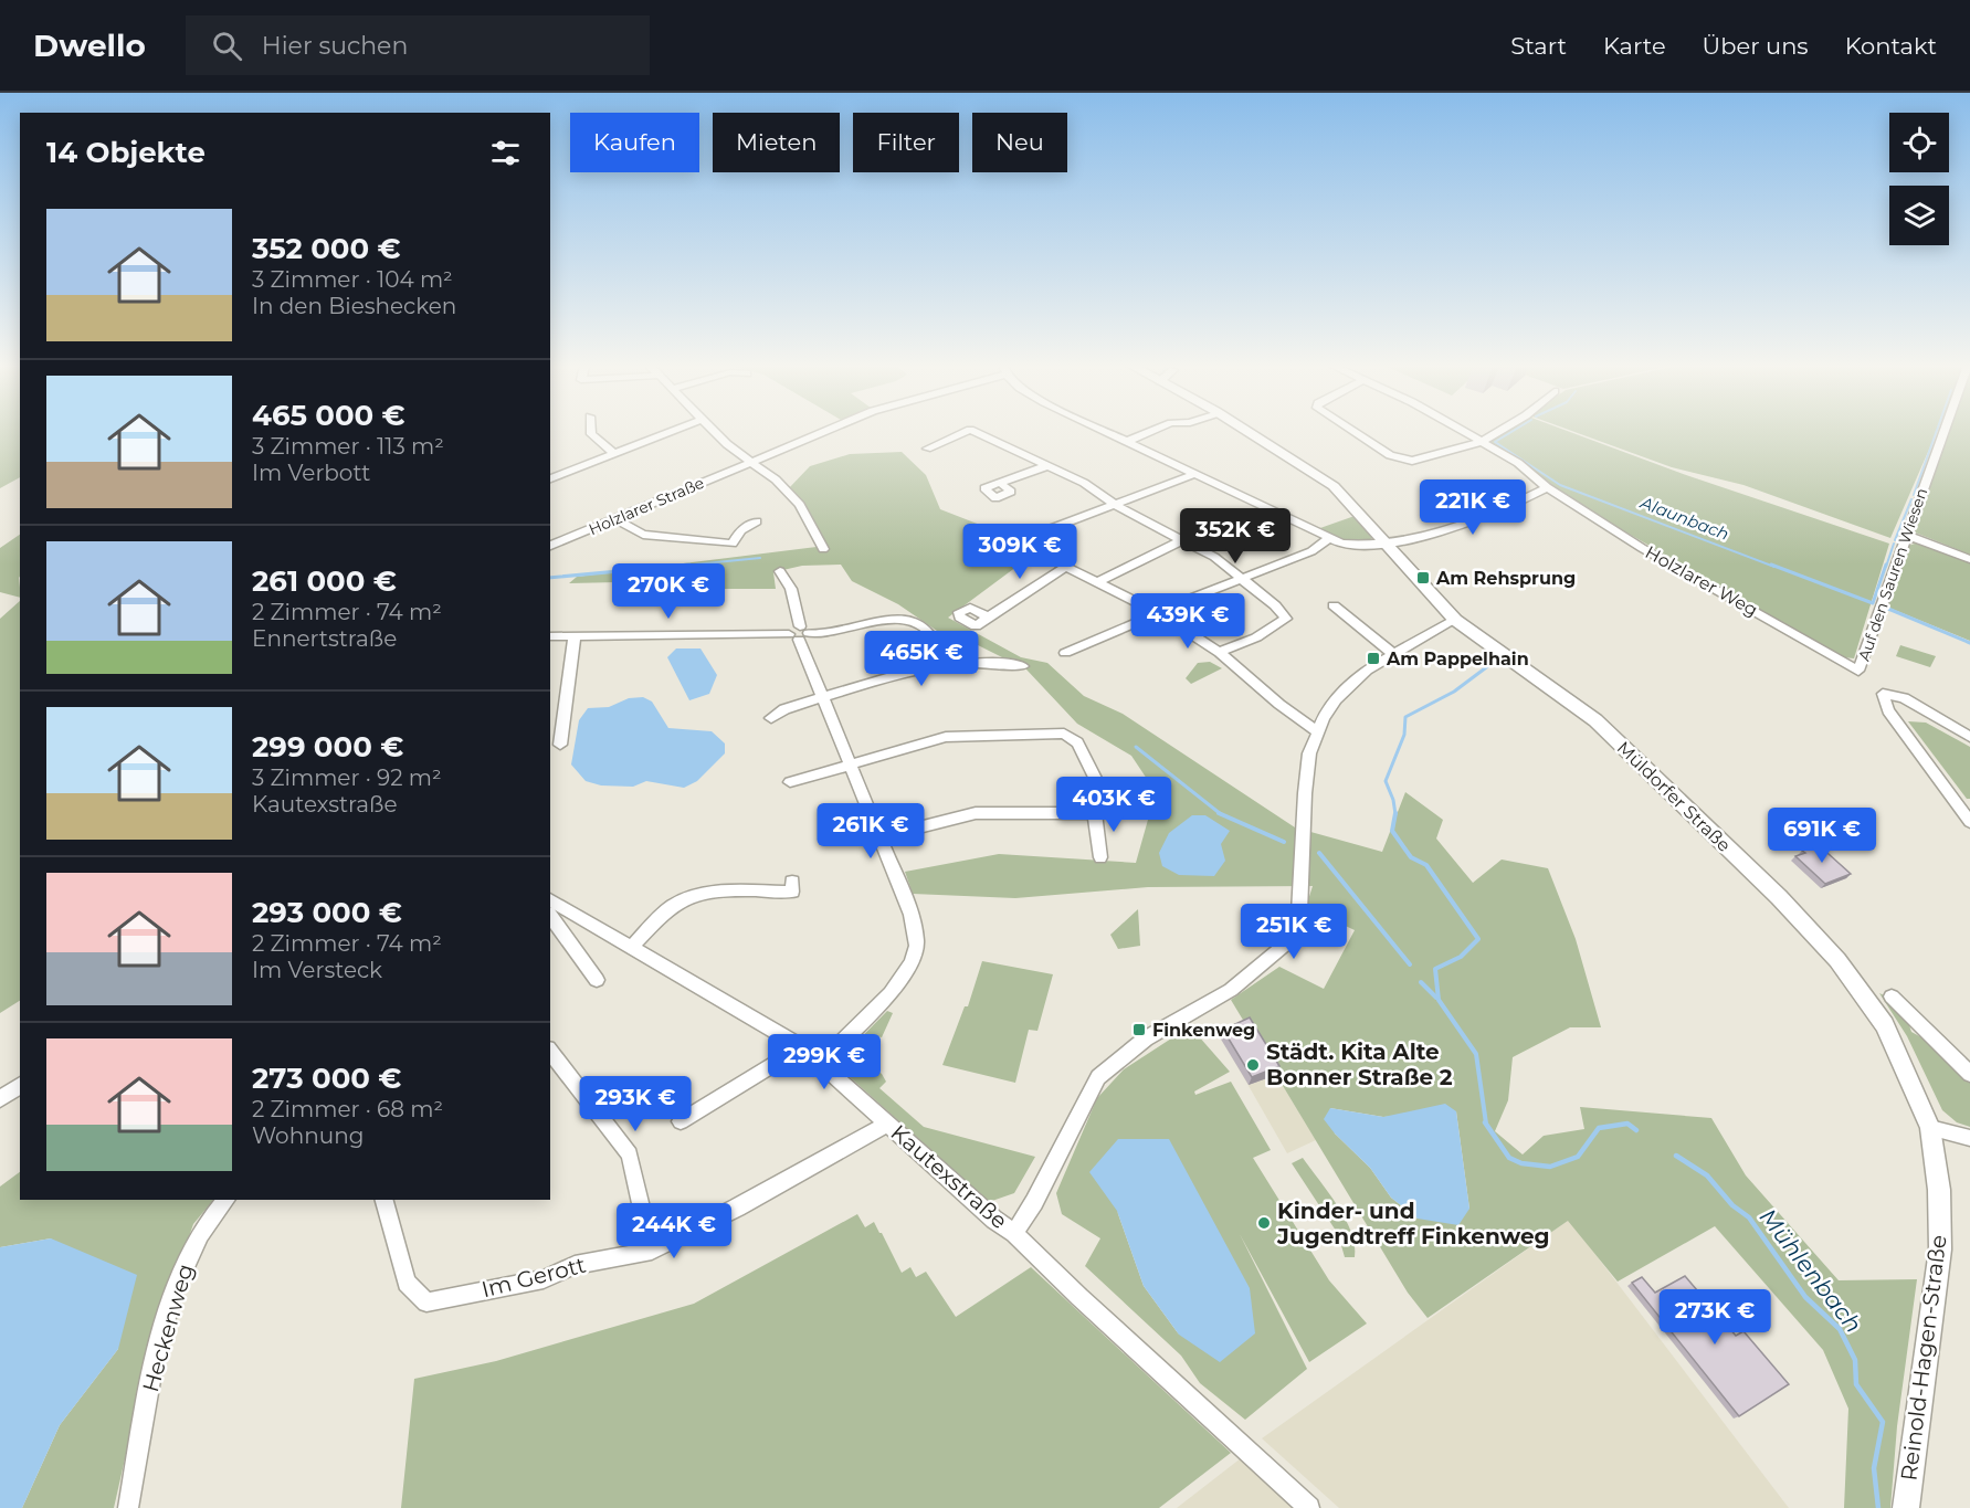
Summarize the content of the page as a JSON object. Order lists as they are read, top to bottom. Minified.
{"streets":{"main road":["Müldorfer Straße","Reinold-Hagen-Straße"],"street":["Holzlarer Straße","Auf den Sauren Wiesen","Holzlarer Weg","Kautexstraße","Im Gerott","Heckenweg"]},"crossings":[["Auf den Sauren Wiesen","Holzlarer Weg"],["Müldorfer Straße","Reinold-Hagen-Straße"],["Kautexstraße","Im Gerott"]],"water":["Alaunbach","Mühlenbach"],"places":{"transit":["Am Rehsprung","Am Pappelhain","Finkenweg"],"other":["Städt. Kita Alte Bonner Straße 2","Kinder- und Jugendtreff Finkenweg"]},"page":{"header":"Dwello","search":"Hier suchen","nav":["Start","Karte","Über uns","Kontakt"],"chip":["Kaufen","Mieten","Filter","Neu"],"heading":"14 Objekte","list":[{"name":"352 000 €","note":"3 Zimmer · 104 m² · In den Bieshecken"},{"name":"465 000 €","note":"3 Zimmer · 113 m² · Im Verbott"},{"name":"261 000 €","note":"2 Zimmer · 74 m² · Ennertstraße"},{"name":"299 000 €","note":"3 Zimmer · 92 m² · Kautexstraße"},{"name":"293 000 €","note":"2 Zimmer · 74 m² · Im Versteck"},{"name":"273 000 €","note":"2 Zimmer · 68 m² · Wohnung"}],"price":["221K €","352K €","309K €","270K €","439K €","465K €","403K €","261K €","691K €","251K €","299K €","293K €","244K €","273K €"]}}
